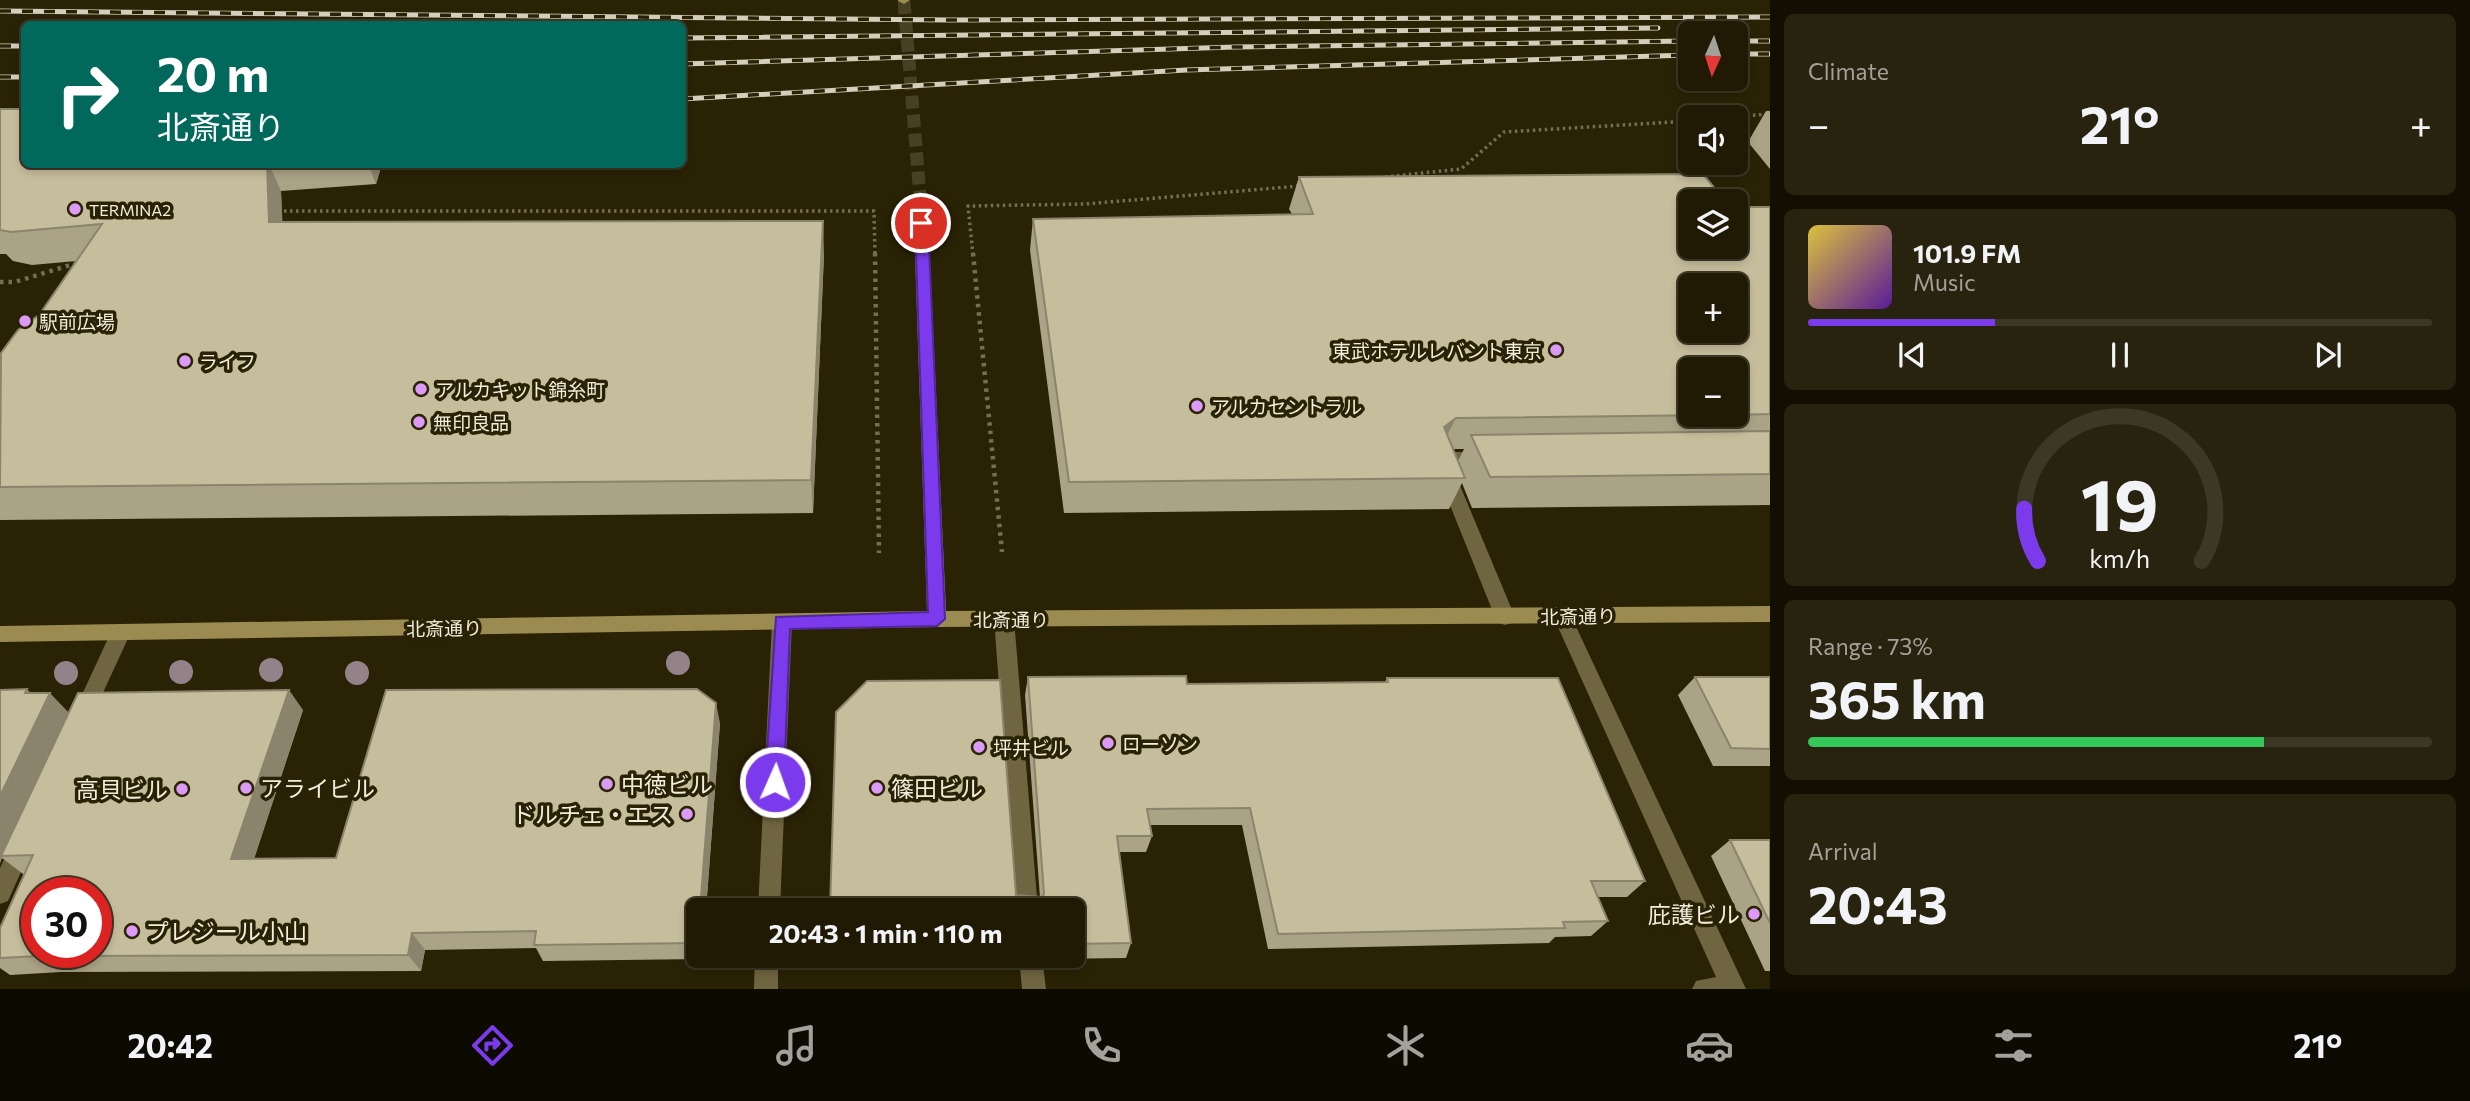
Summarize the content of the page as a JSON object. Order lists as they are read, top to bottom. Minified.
{"streets":{"street":["北斎通り"]},"places":["TERMINA2","駅前広場","東武ホテルレバント東京","ライフ","アルカキット錦糸町","アルカセントラル","無印良品","ローソン","坪井ビル","中徳ビル","アライビル","篠田ビル","高貝ビル","ドルチェ・エス","庇護ビル","プレジール小山"],"north":"bottom","page":{"tile":["Climate",["Range · 73%","365 km"],["Arrival","20:43"]],"map_buttons":["+","−"],"turn":["20 m","北斎通り"],"heat":["−","21°","+"],"song":["101.9 FM","Music"],"limit":"30","trip":"20:43 · 1 min · 110 m","tabs":["20:42","21°"],"gauge":["19","km/h"]}}
